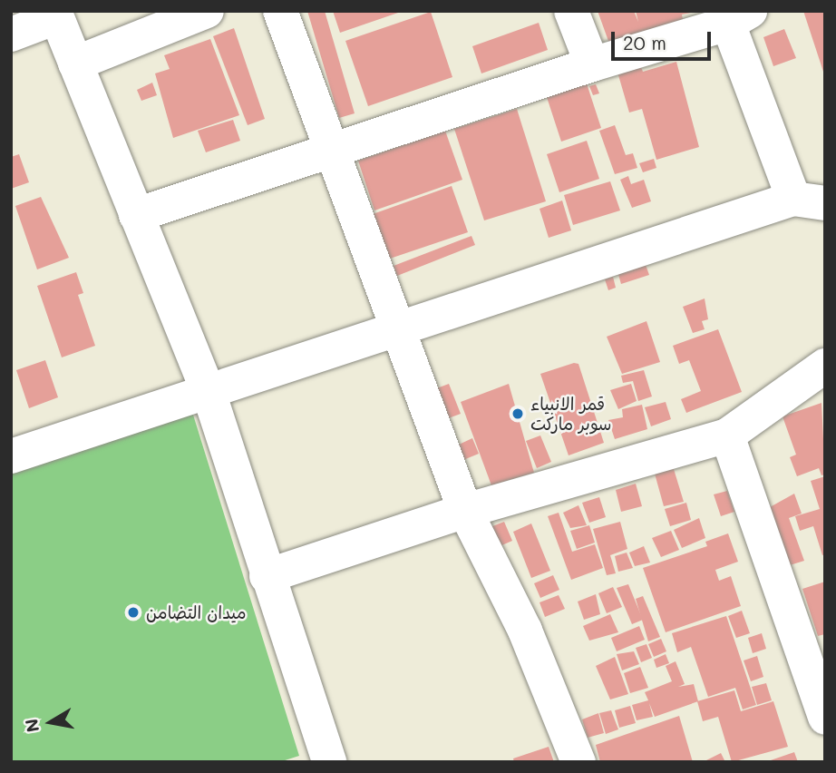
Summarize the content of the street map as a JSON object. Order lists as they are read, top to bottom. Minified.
{"places":["قمر الانبياء سوبر ماركت","ميدان التضامن"],"scale_bar":"20 m","north":"left"}
